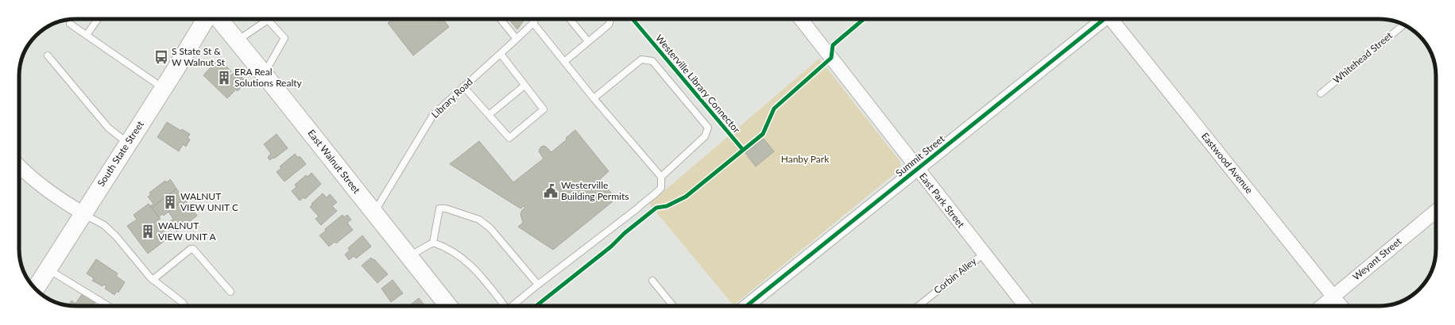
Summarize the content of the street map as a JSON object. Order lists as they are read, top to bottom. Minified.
{"streets":{"main road":["South State Street","East Walnut Street"],"street":["Summit Street","Eastwood Avenue","East Park Street","Weyant Street"],"lane":["Whitehead Street","Library Road","Corbin Alley"],"cycle path":["Westerville Library Connector"]},"crossings":[["Library Road","East Walnut Street"],["Summit Street","East Park Street"],["Eastwood Avenue","Weyant Street"],["East Park Street","Corbin Alley"]],"parks":["Hanby Park"],"places":{"bus stop":["S State St & W Walnut St"],"building":["ERA Real Solutions Realty","WALNUT VIEW UNIT C","WALNUT VIEW UNIT A"],"public building":["Westerville Building Permits"]}}
